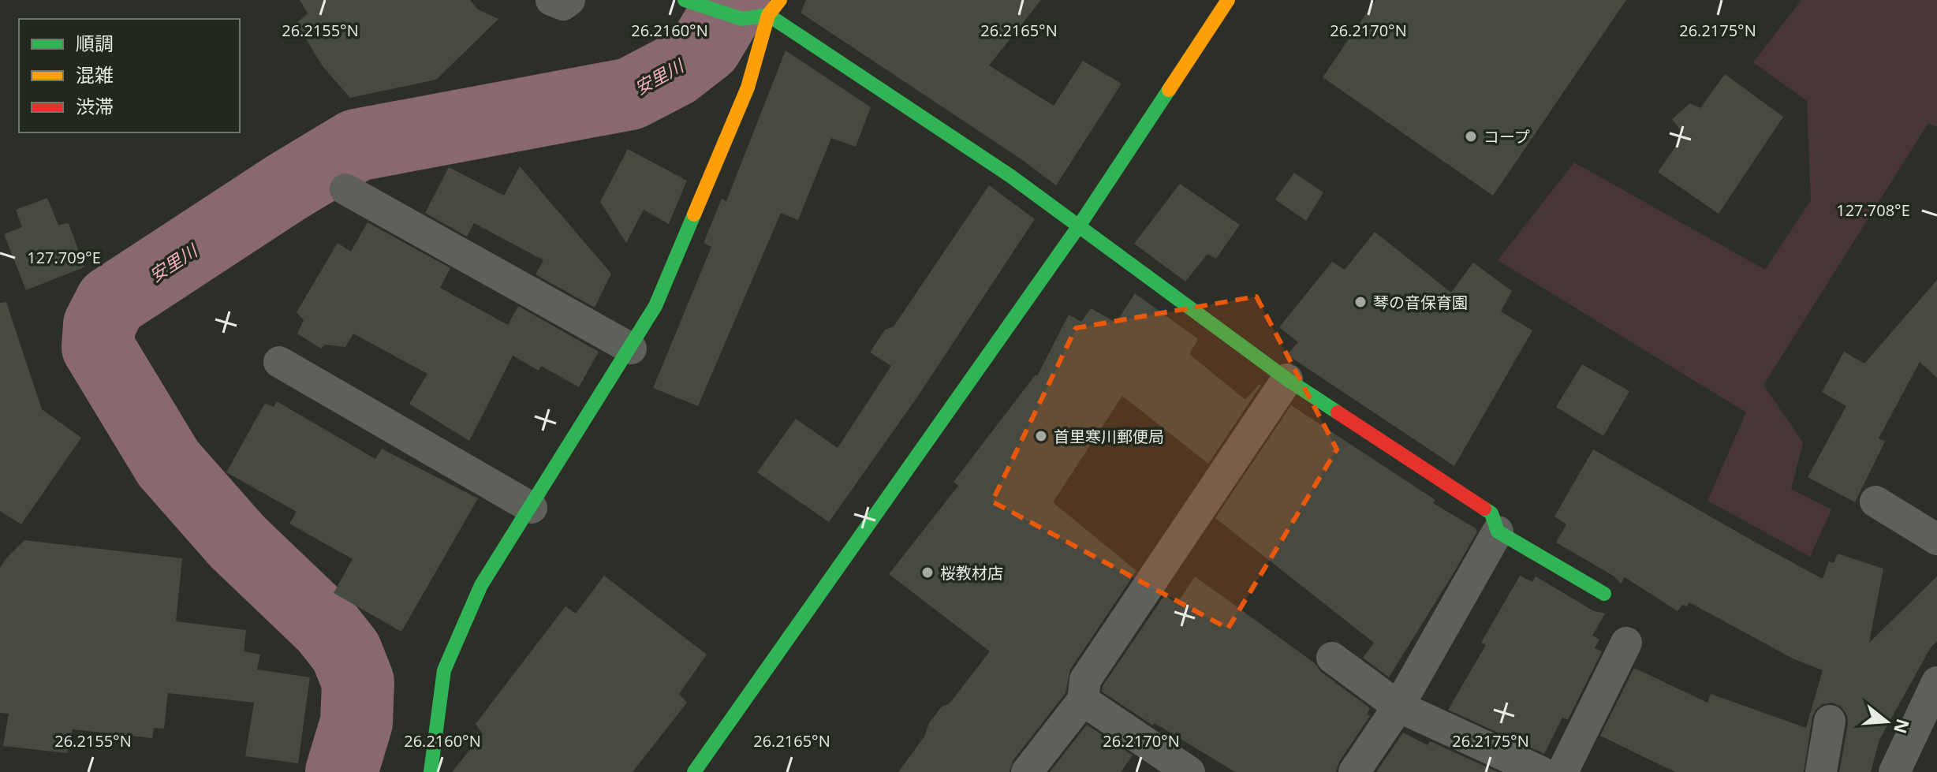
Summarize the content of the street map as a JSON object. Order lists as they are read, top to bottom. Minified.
{"water":["安里川"],"places":["コープ","琴の音保育園","首里寒川郵便局","桜教材店"],"legend":["順調","混雑","渋滞"],"north":"right","coordinates":["26.2155°N","26.2160°N","26.2165°N","26.2170°N","26.2175°N","127.708°E","127.709°E"]}
